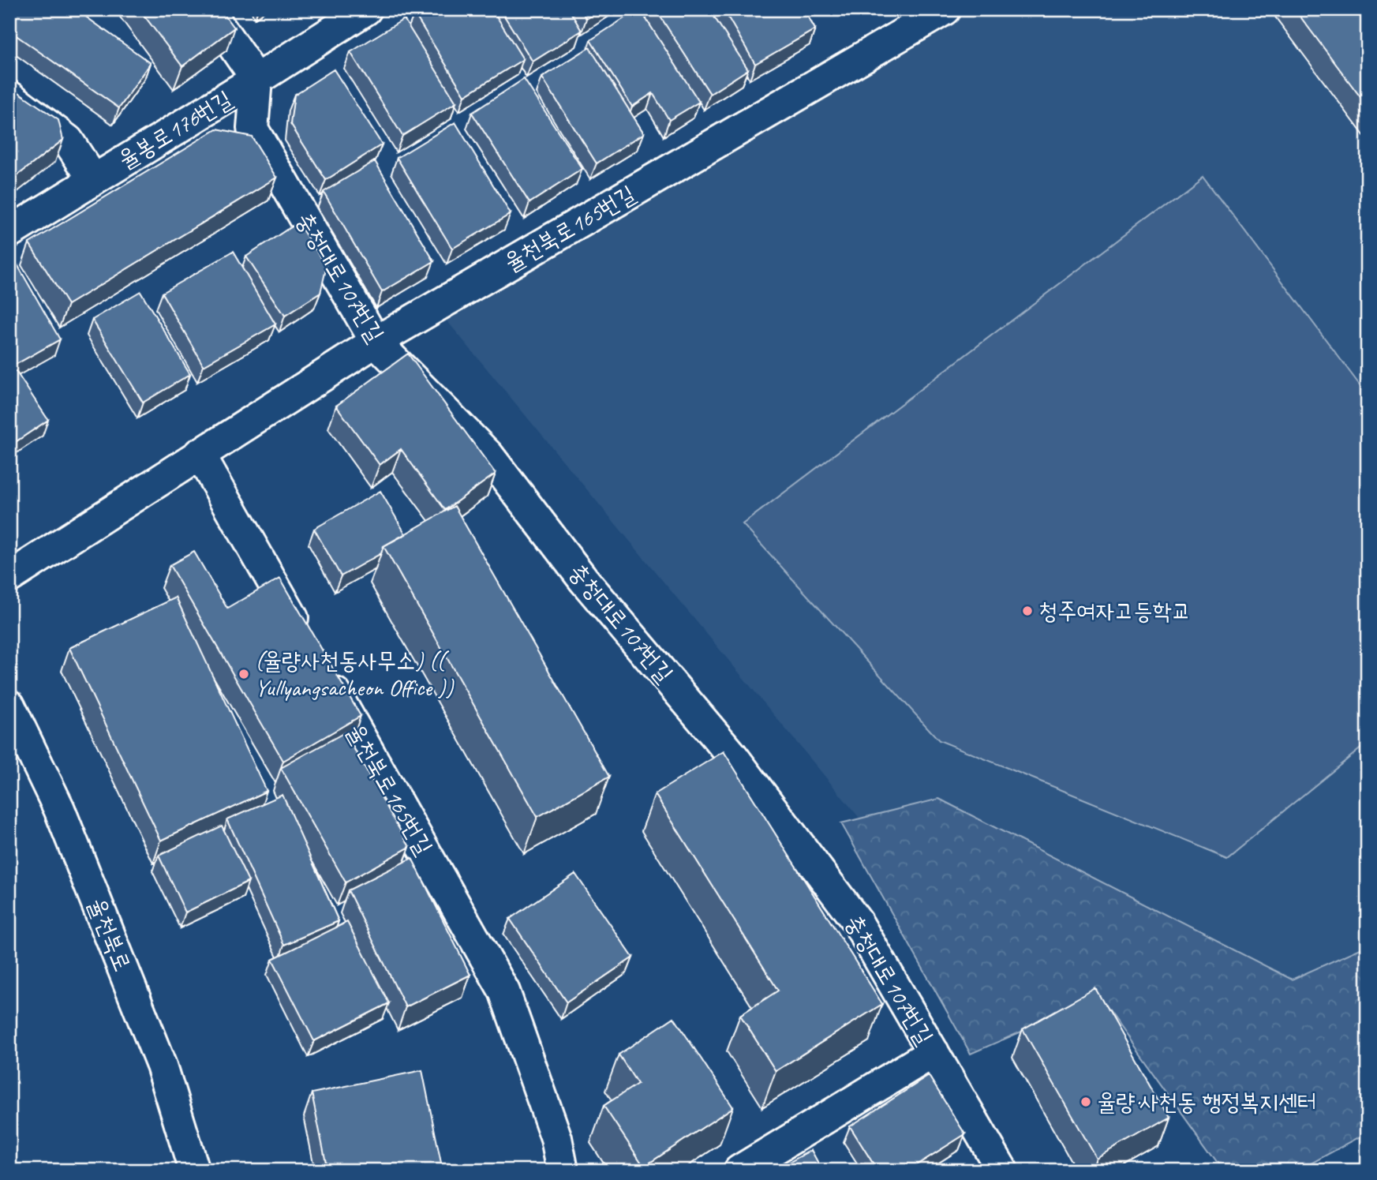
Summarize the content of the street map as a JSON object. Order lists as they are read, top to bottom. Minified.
{"streets":{"street":["율봉로176번길","율천북로165번길","충청대로107번길","율천북로"]},"crossings":[["율봉로176번길","충청대로107번길"],["율천북로165번길","충청대로107번길"]],"places":["청주여자고등학교","(율량사천동사무소) (( Yullyangsacheon Office ))","율량·사천동 행정복지센터"]}
